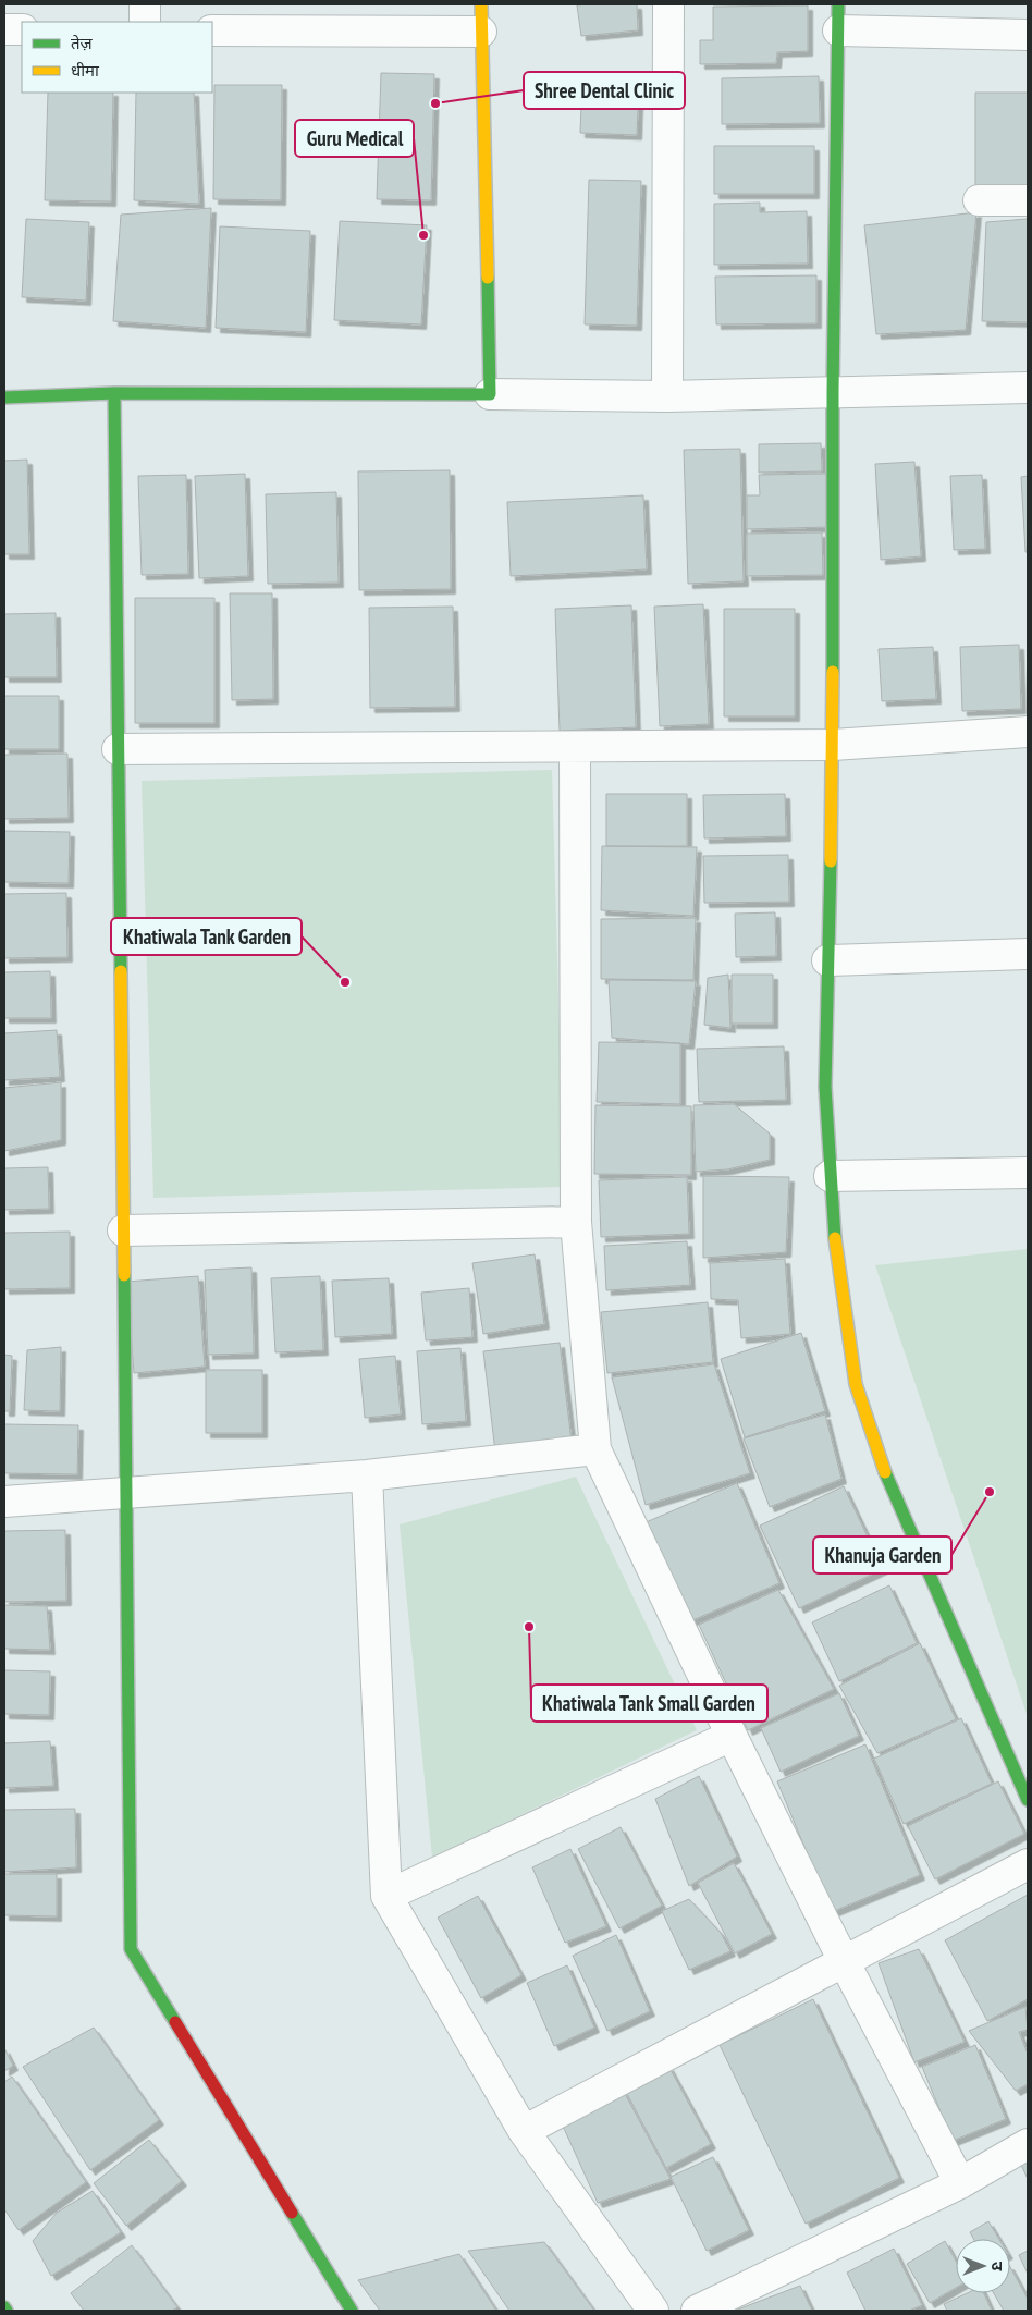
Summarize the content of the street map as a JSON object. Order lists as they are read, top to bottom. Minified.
{"places":["Shree Dental Clinic","Guru Medical","Khatiwala Tank Garden","Khanuja Garden","Khatiwala Tank Small Garden"],"legend":["तेज़","धीमा"],"north":"right"}
